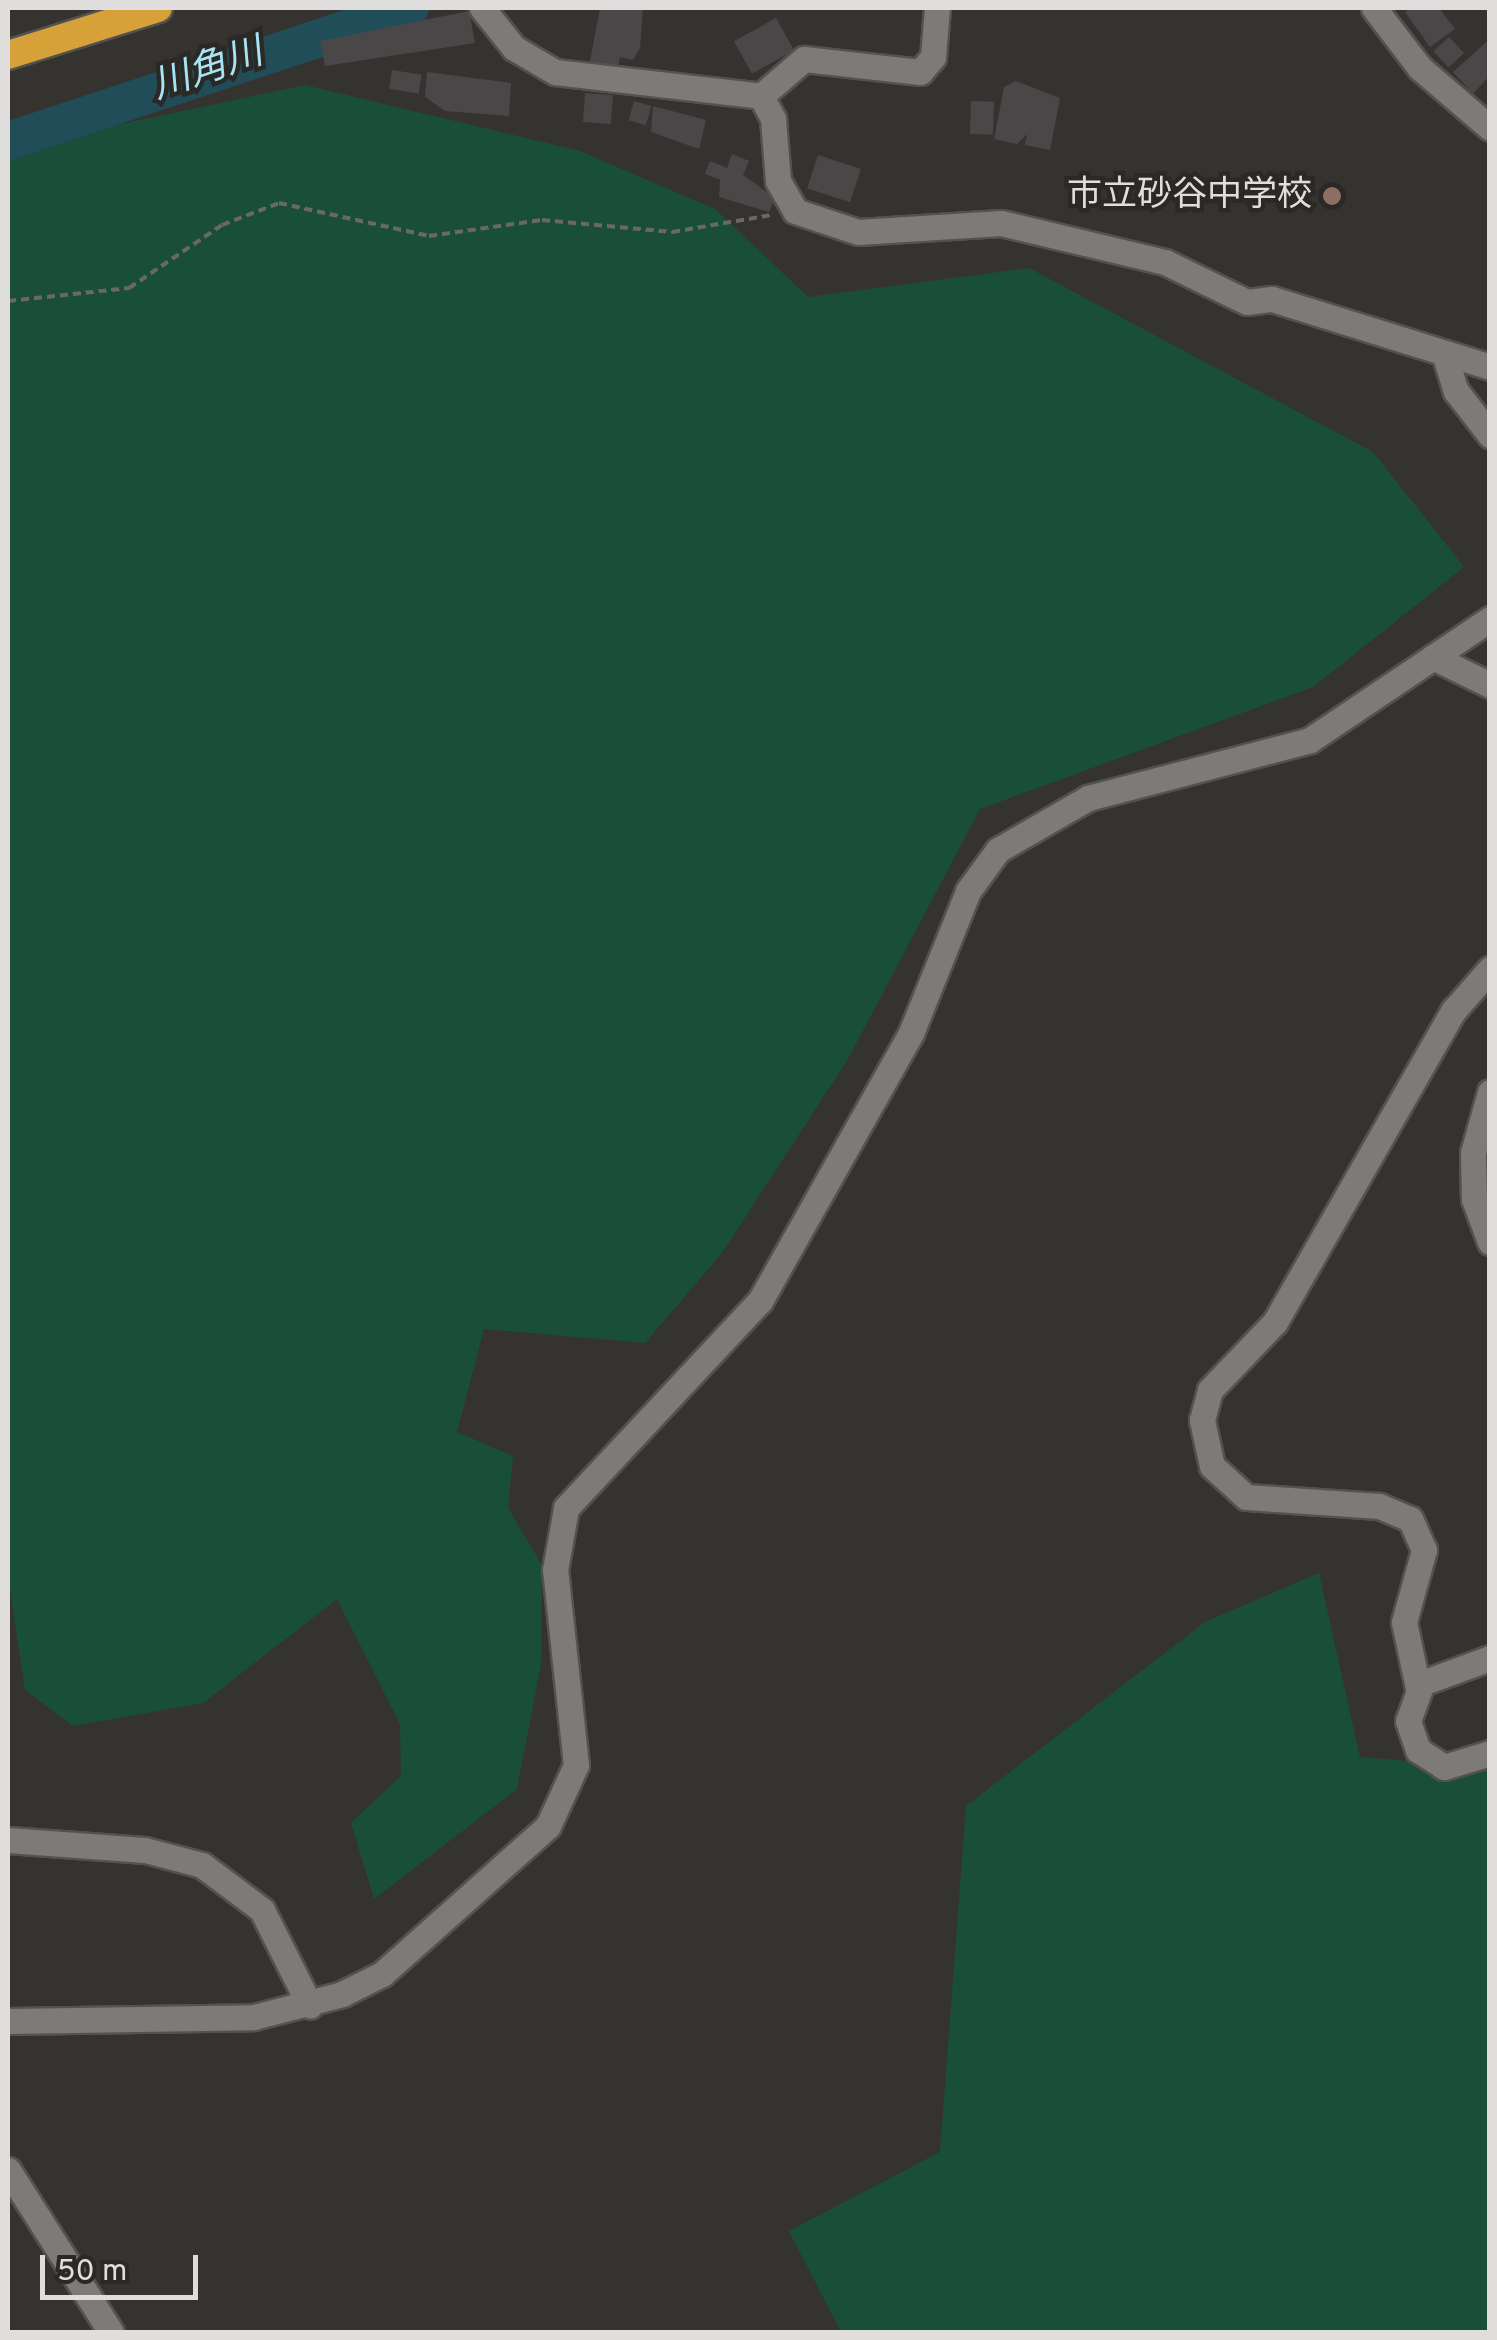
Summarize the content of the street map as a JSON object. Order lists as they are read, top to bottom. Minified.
{"water":["川角川"],"places":["市立砂谷中学校"],"scale_bar":"50 m"}
